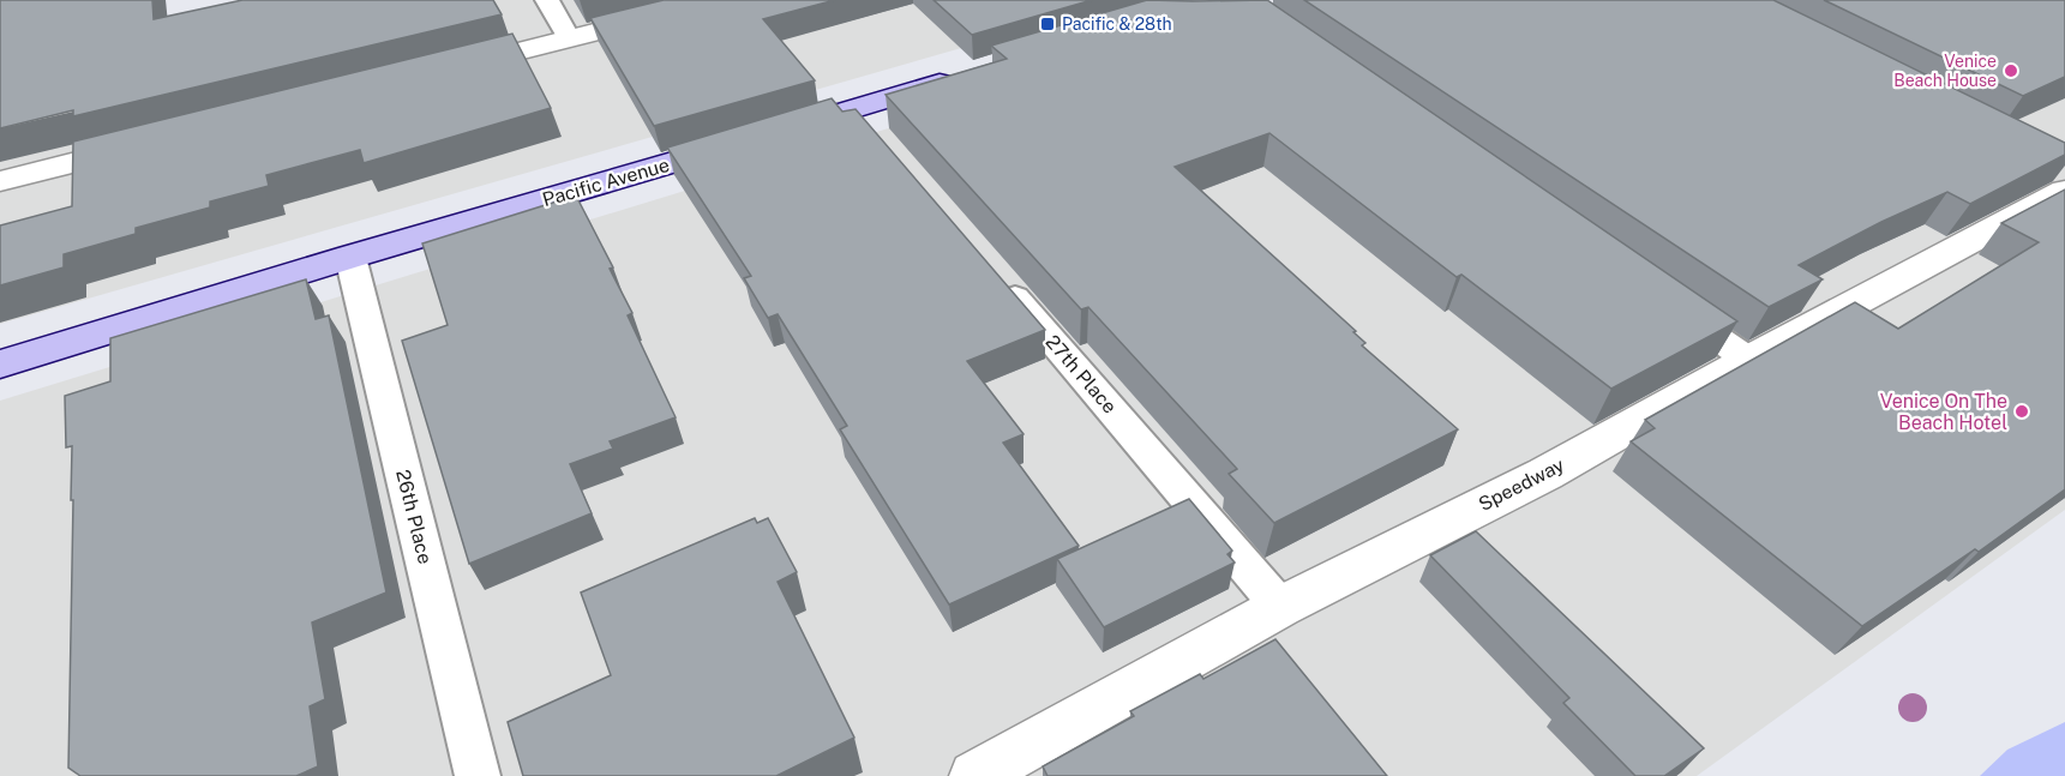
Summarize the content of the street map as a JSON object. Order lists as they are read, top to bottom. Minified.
{"streets":{"main road":["Pacific Avenue"],"street":["Speedway"],"lane":["27th Place","26th Place"]},"crossings":[["Pacific Avenue","26th Place"],["27th Place","Speedway"]],"places":{"transit":["Pacific & 28th"],"other":["Venice Beach House","Venice On The Beach Hotel"]}}
